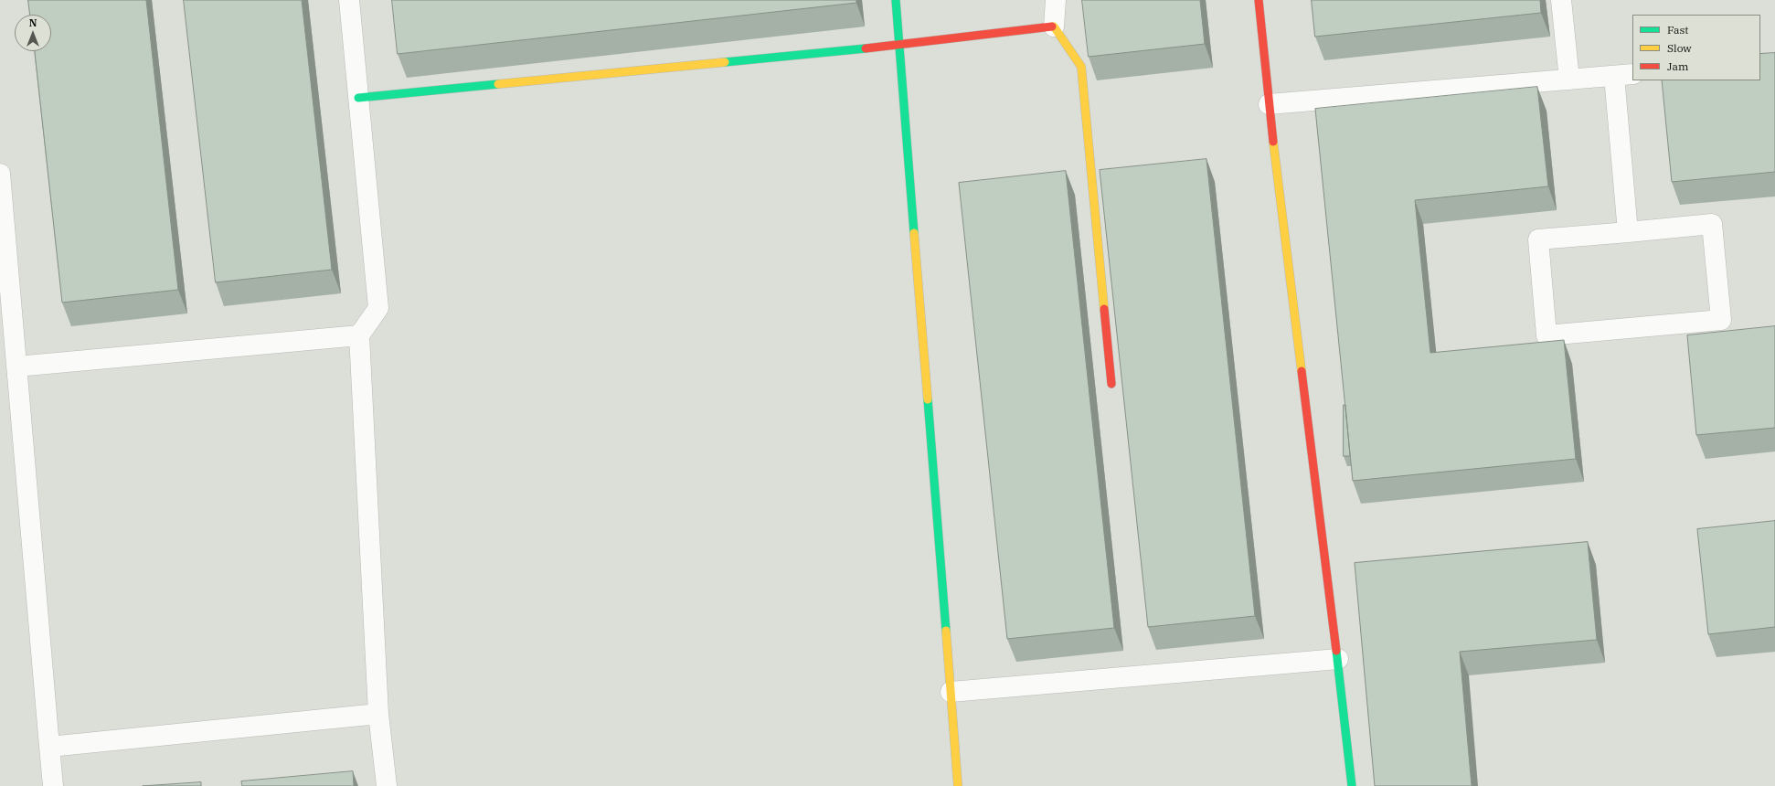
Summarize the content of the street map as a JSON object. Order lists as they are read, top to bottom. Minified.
{"legend":["Fast","Slow","Jam"],"north":"top"}
